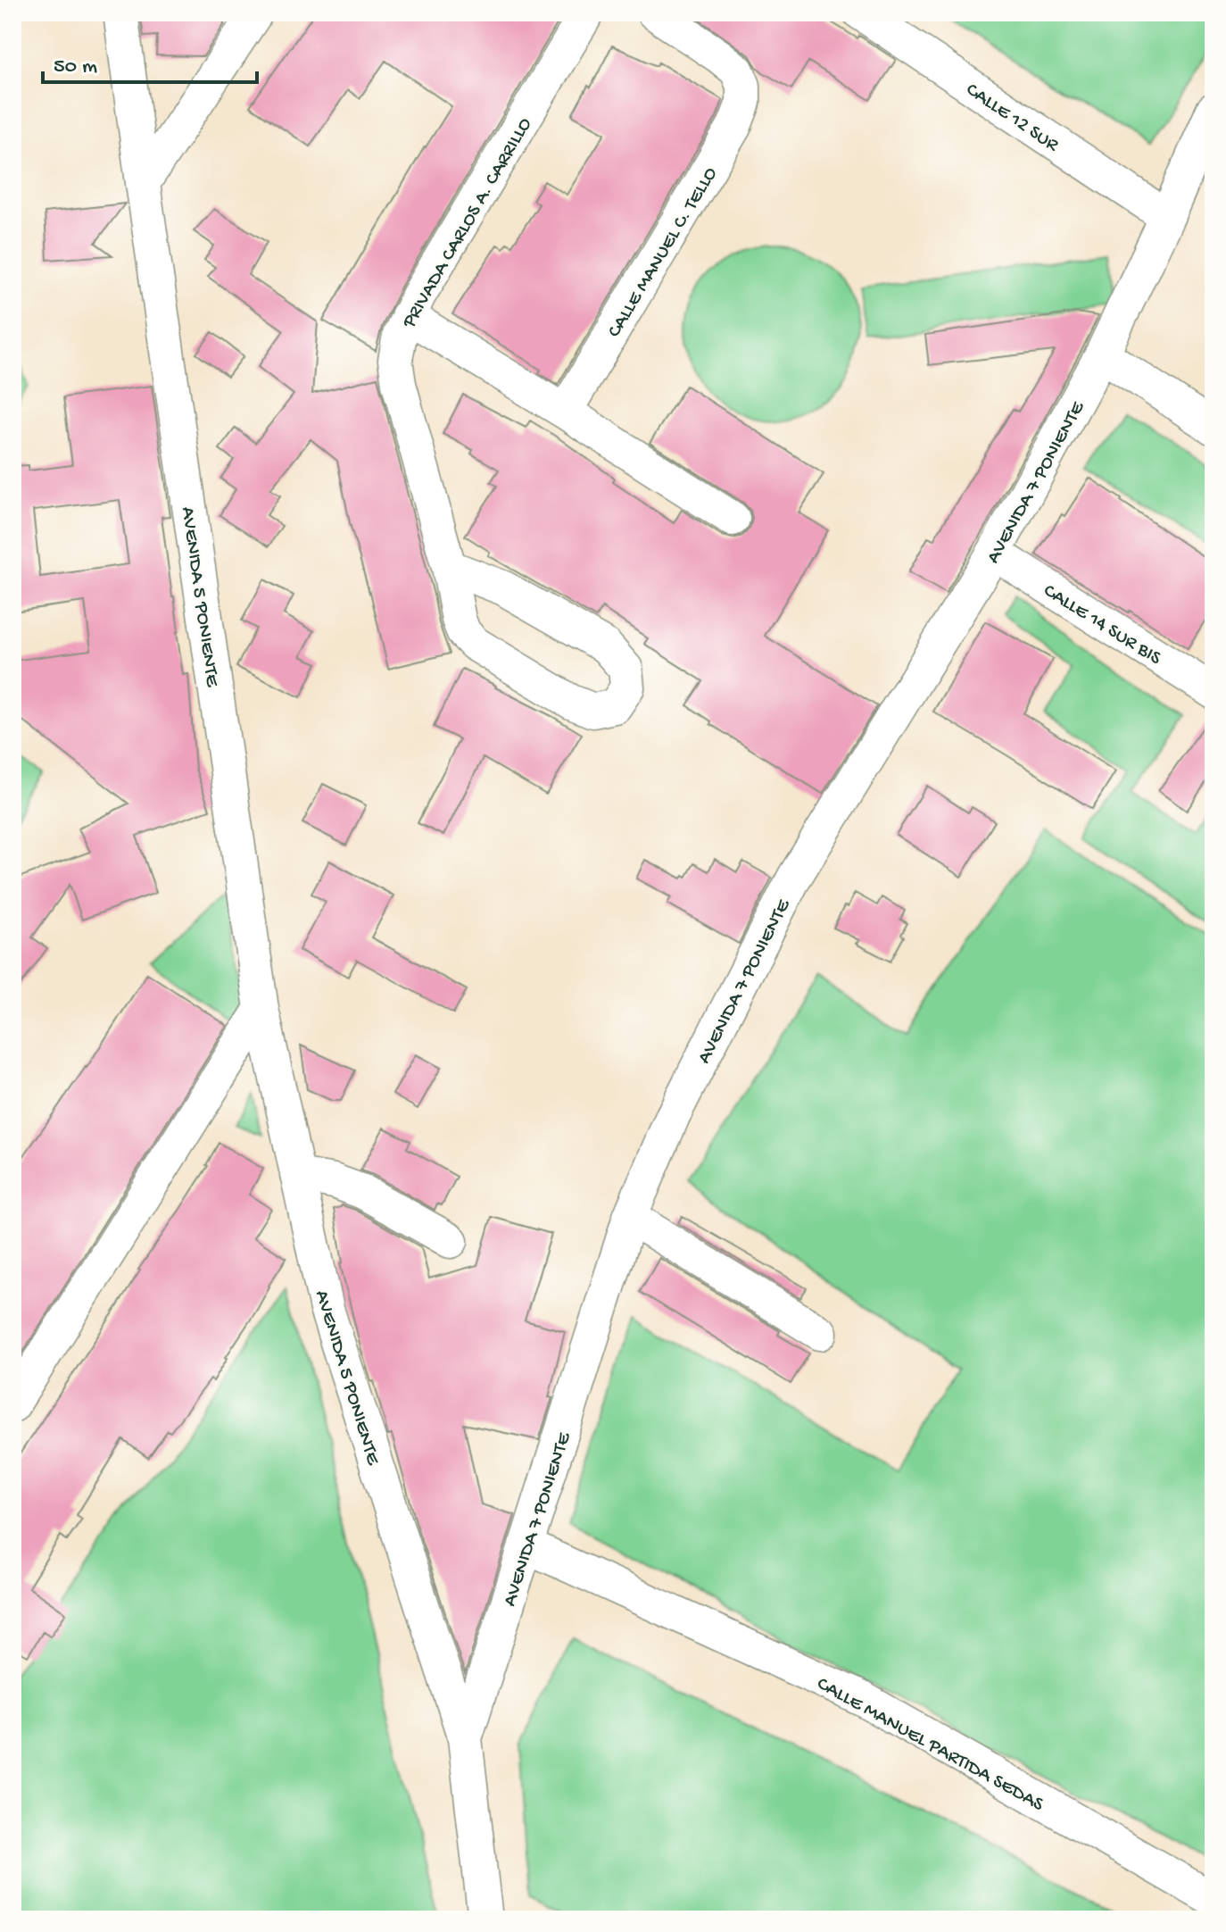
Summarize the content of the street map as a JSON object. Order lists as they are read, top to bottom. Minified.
{"streets":{"street":["CALLE 12 SUR","PRIVADA CARLOS A. CARRILLO","CALLE MANUEL C. TELLO","AVENIDA 7 PONIENTE","AVENIDA 5 PONIENTE","CALLE 14 SUR BIS","CALLE MANUEL PARTIDA SEDAS"]},"crossings":[["CALLE 12 SUR","AVENIDA 7 PONIENTE"],["AVENIDA 7 PONIENTE","AVENIDA 5 PONIENTE"],["AVENIDA 7 PONIENTE","CALLE 14 SUR BIS"],["AVENIDA 7 PONIENTE","CALLE MANUEL PARTIDA SEDAS"]],"scale_bar":"50 m"}
